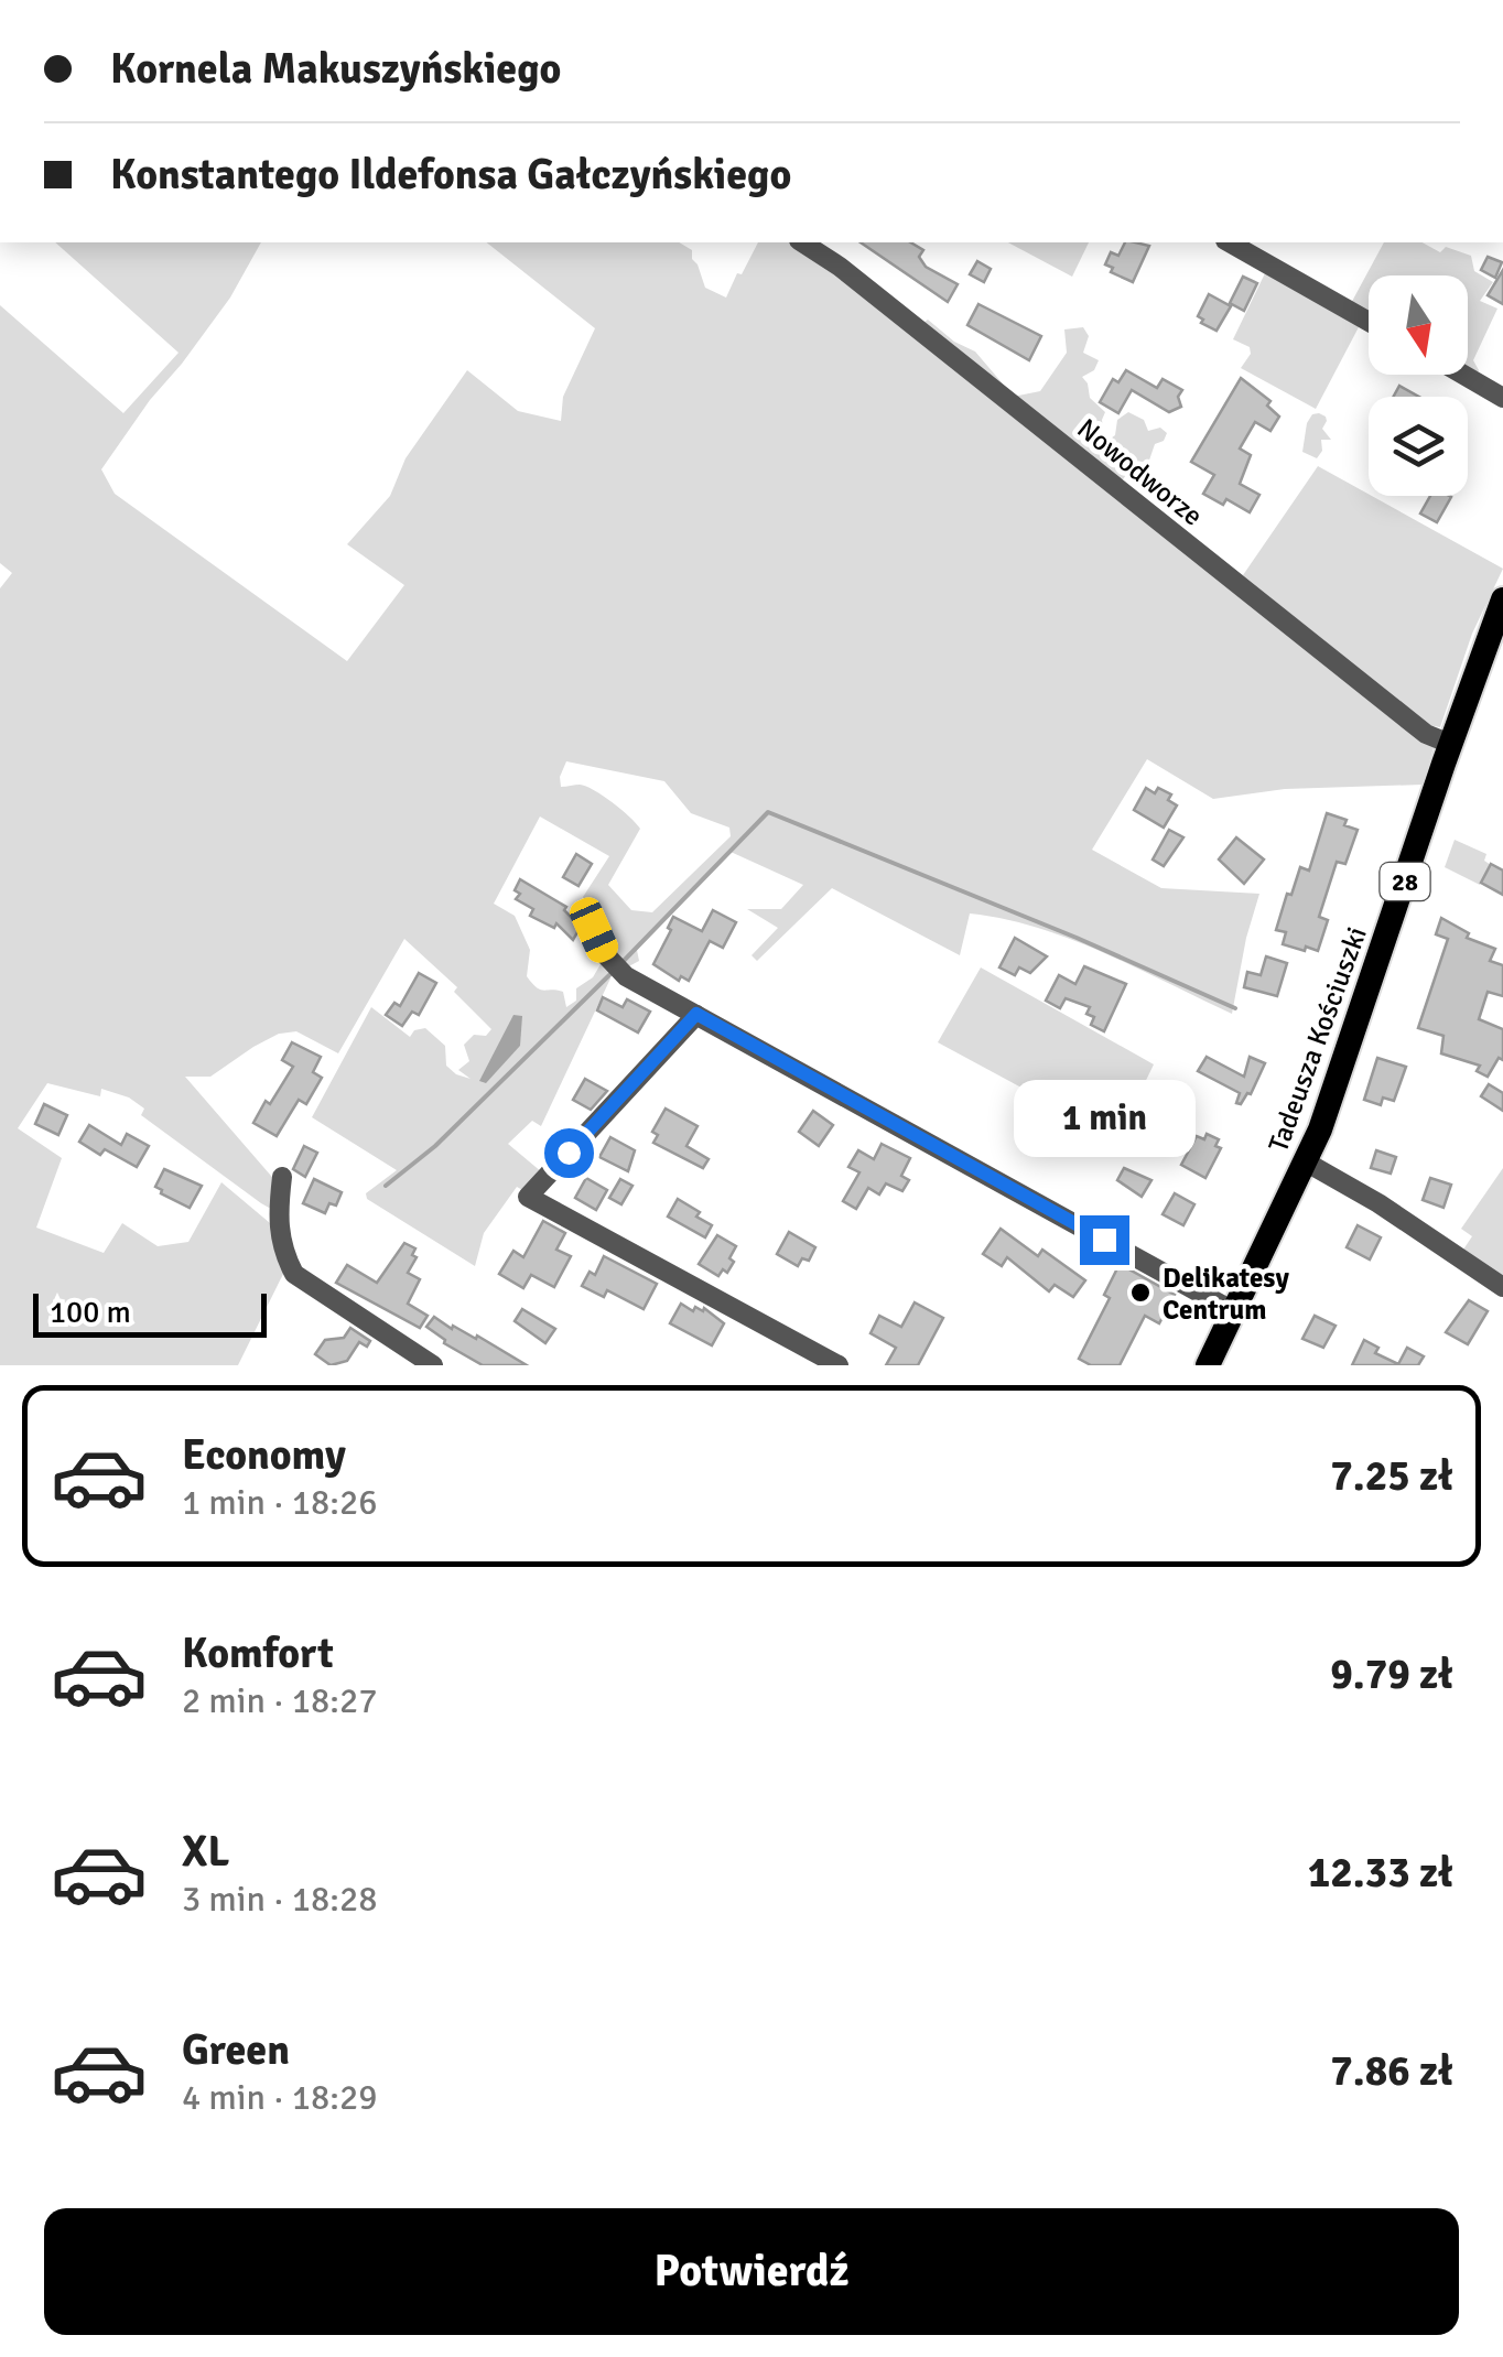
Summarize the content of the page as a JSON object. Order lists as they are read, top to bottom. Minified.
{"streets":{"main road":["28","Tadeusza Kościuszki"],"street":["Nowodworze"]},"crossings":[["Nowodworze","Tadeusza Kościuszki"]],"places":["Delikatesy Centrum"],"scale_bar":"100 m","north":"bottom","page":{"banner":["Kornela Makuszyńskiego","Konstantego Ildefonsa Gałczyńskiego"],"bubble":"1 min","scale":"100 m","list":[{"name":"Economy","note":"1 min · 18:26","value":"7.25 zł"},{"name":"Komfort","note":"2 min · 18:27","value":"9.79 zł"},{"name":"XL","note":"3 min · 18:28","value":"12.33 zł"},{"name":"Green","note":"4 min · 18:29","value":"7.86 zł"}],"buttons":"Potwierdź"}}
